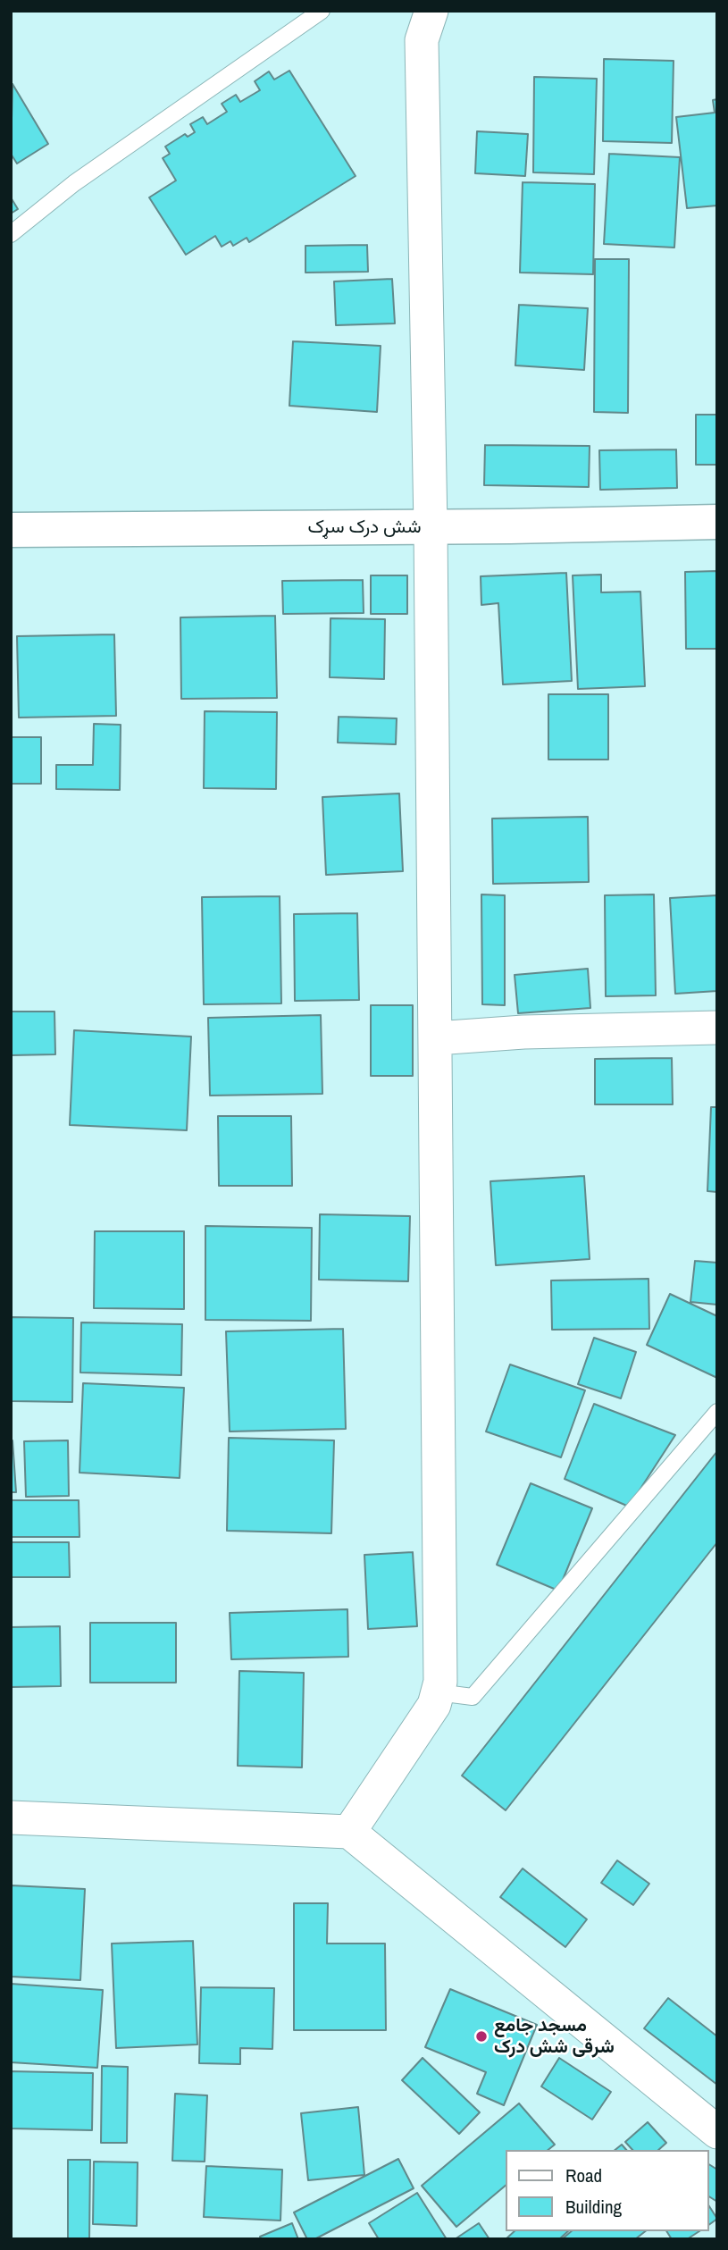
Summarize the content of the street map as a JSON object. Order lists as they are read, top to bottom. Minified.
{"streets":{"main road":["شش درک سړک"]},"places":["مسجد جامع شرقی شش درک"],"legend":["Road","Building"]}
